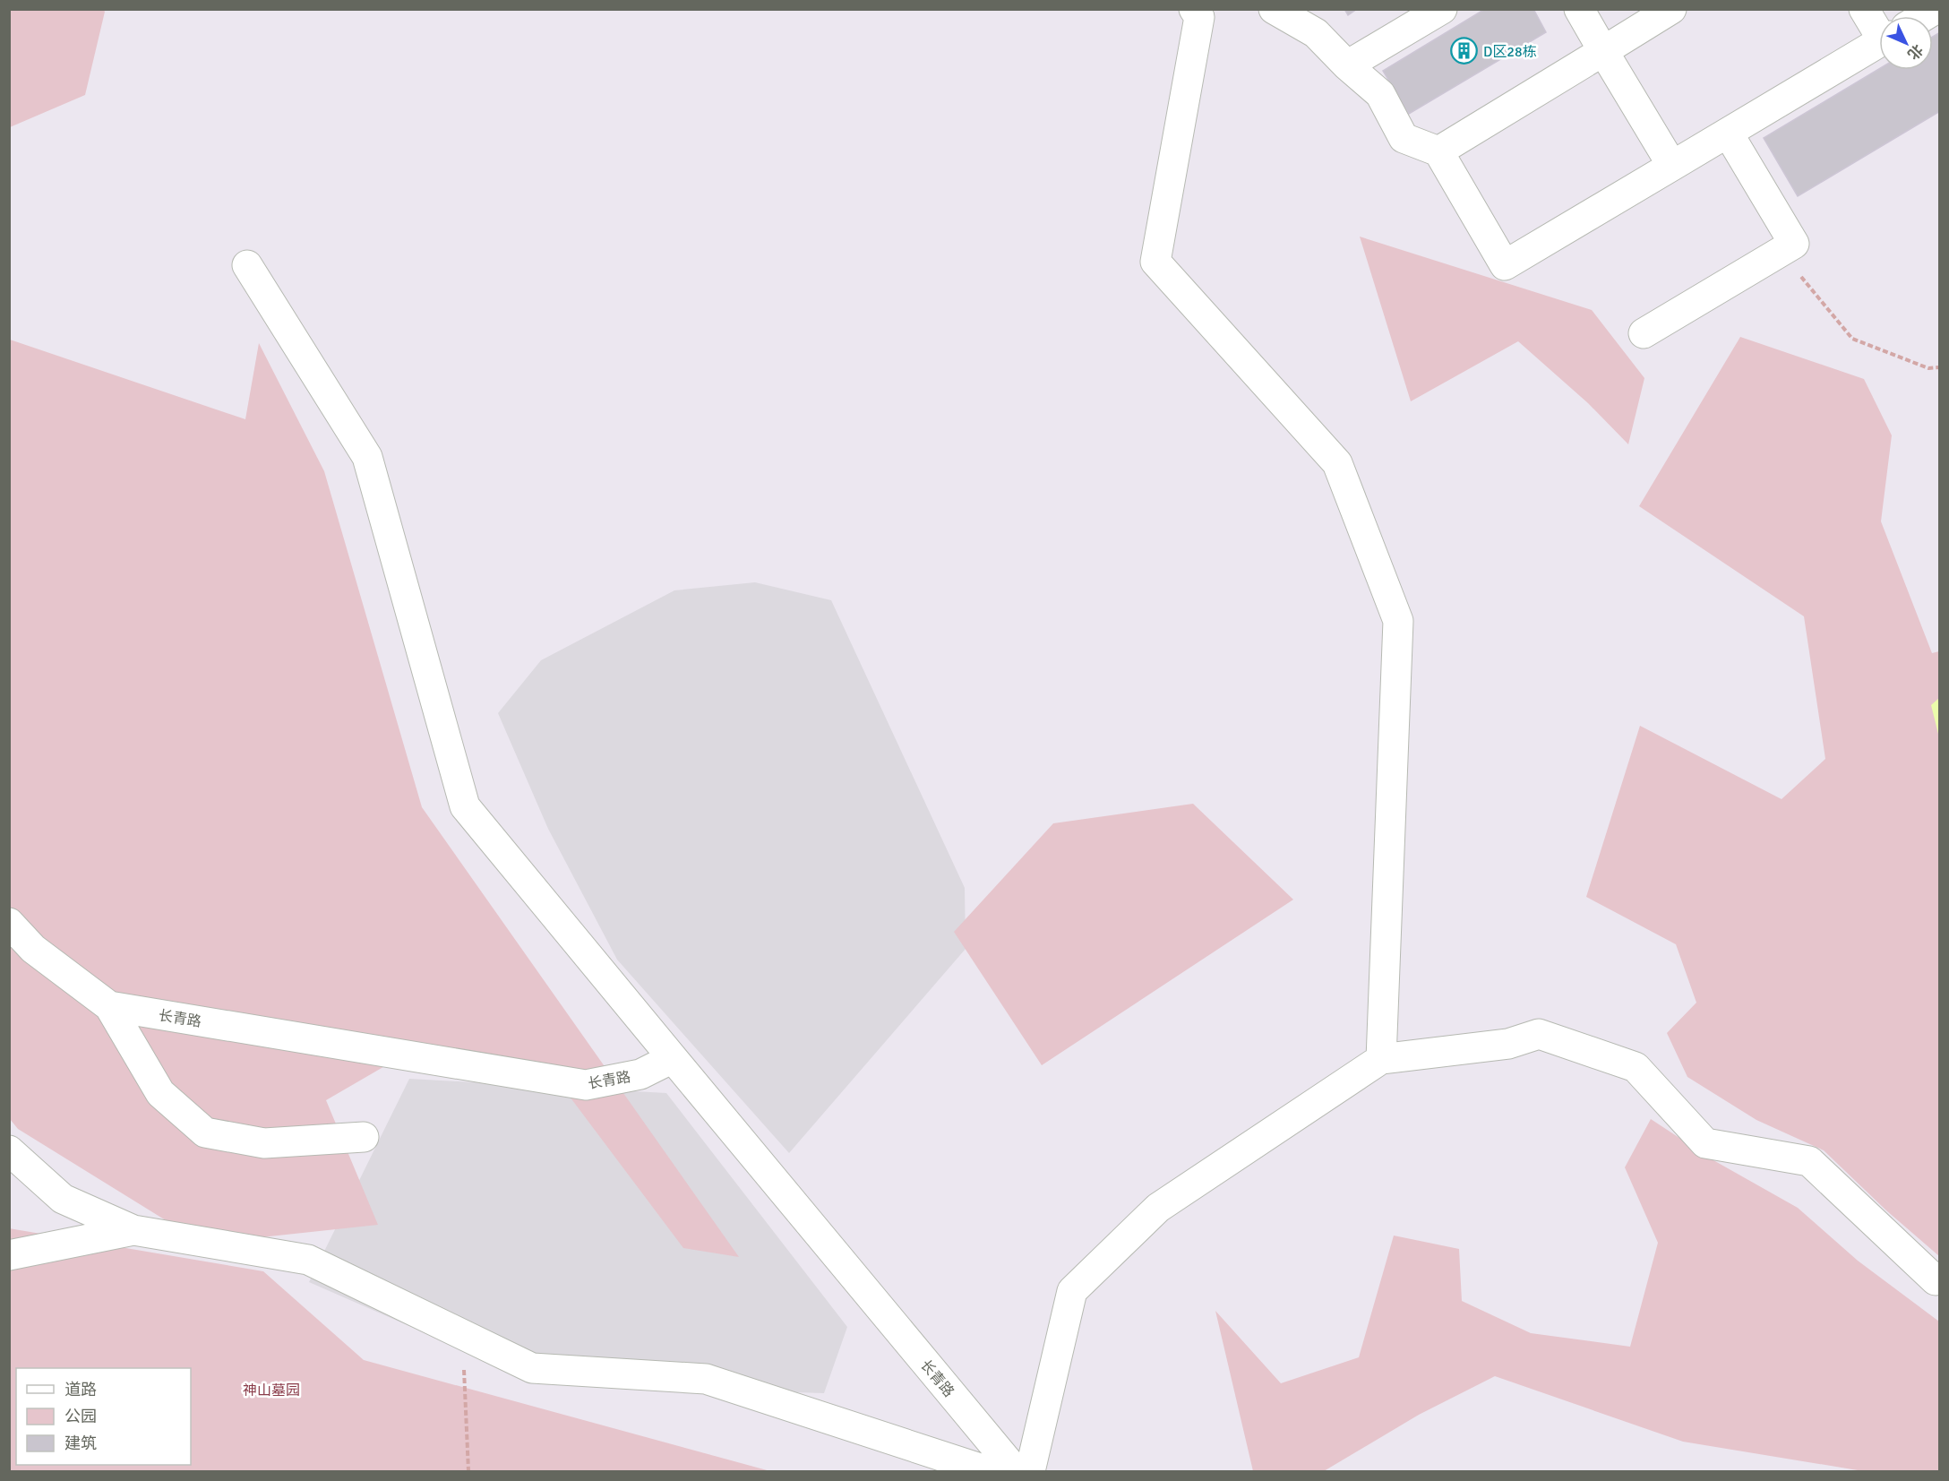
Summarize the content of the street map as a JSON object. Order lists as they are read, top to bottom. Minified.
{"streets":{"street":["长青路"]},"parks":["神山墓园"],"places":{"building":["D区28栋"]},"legend":["道路","公园","建筑"],"north":"bottom right"}
